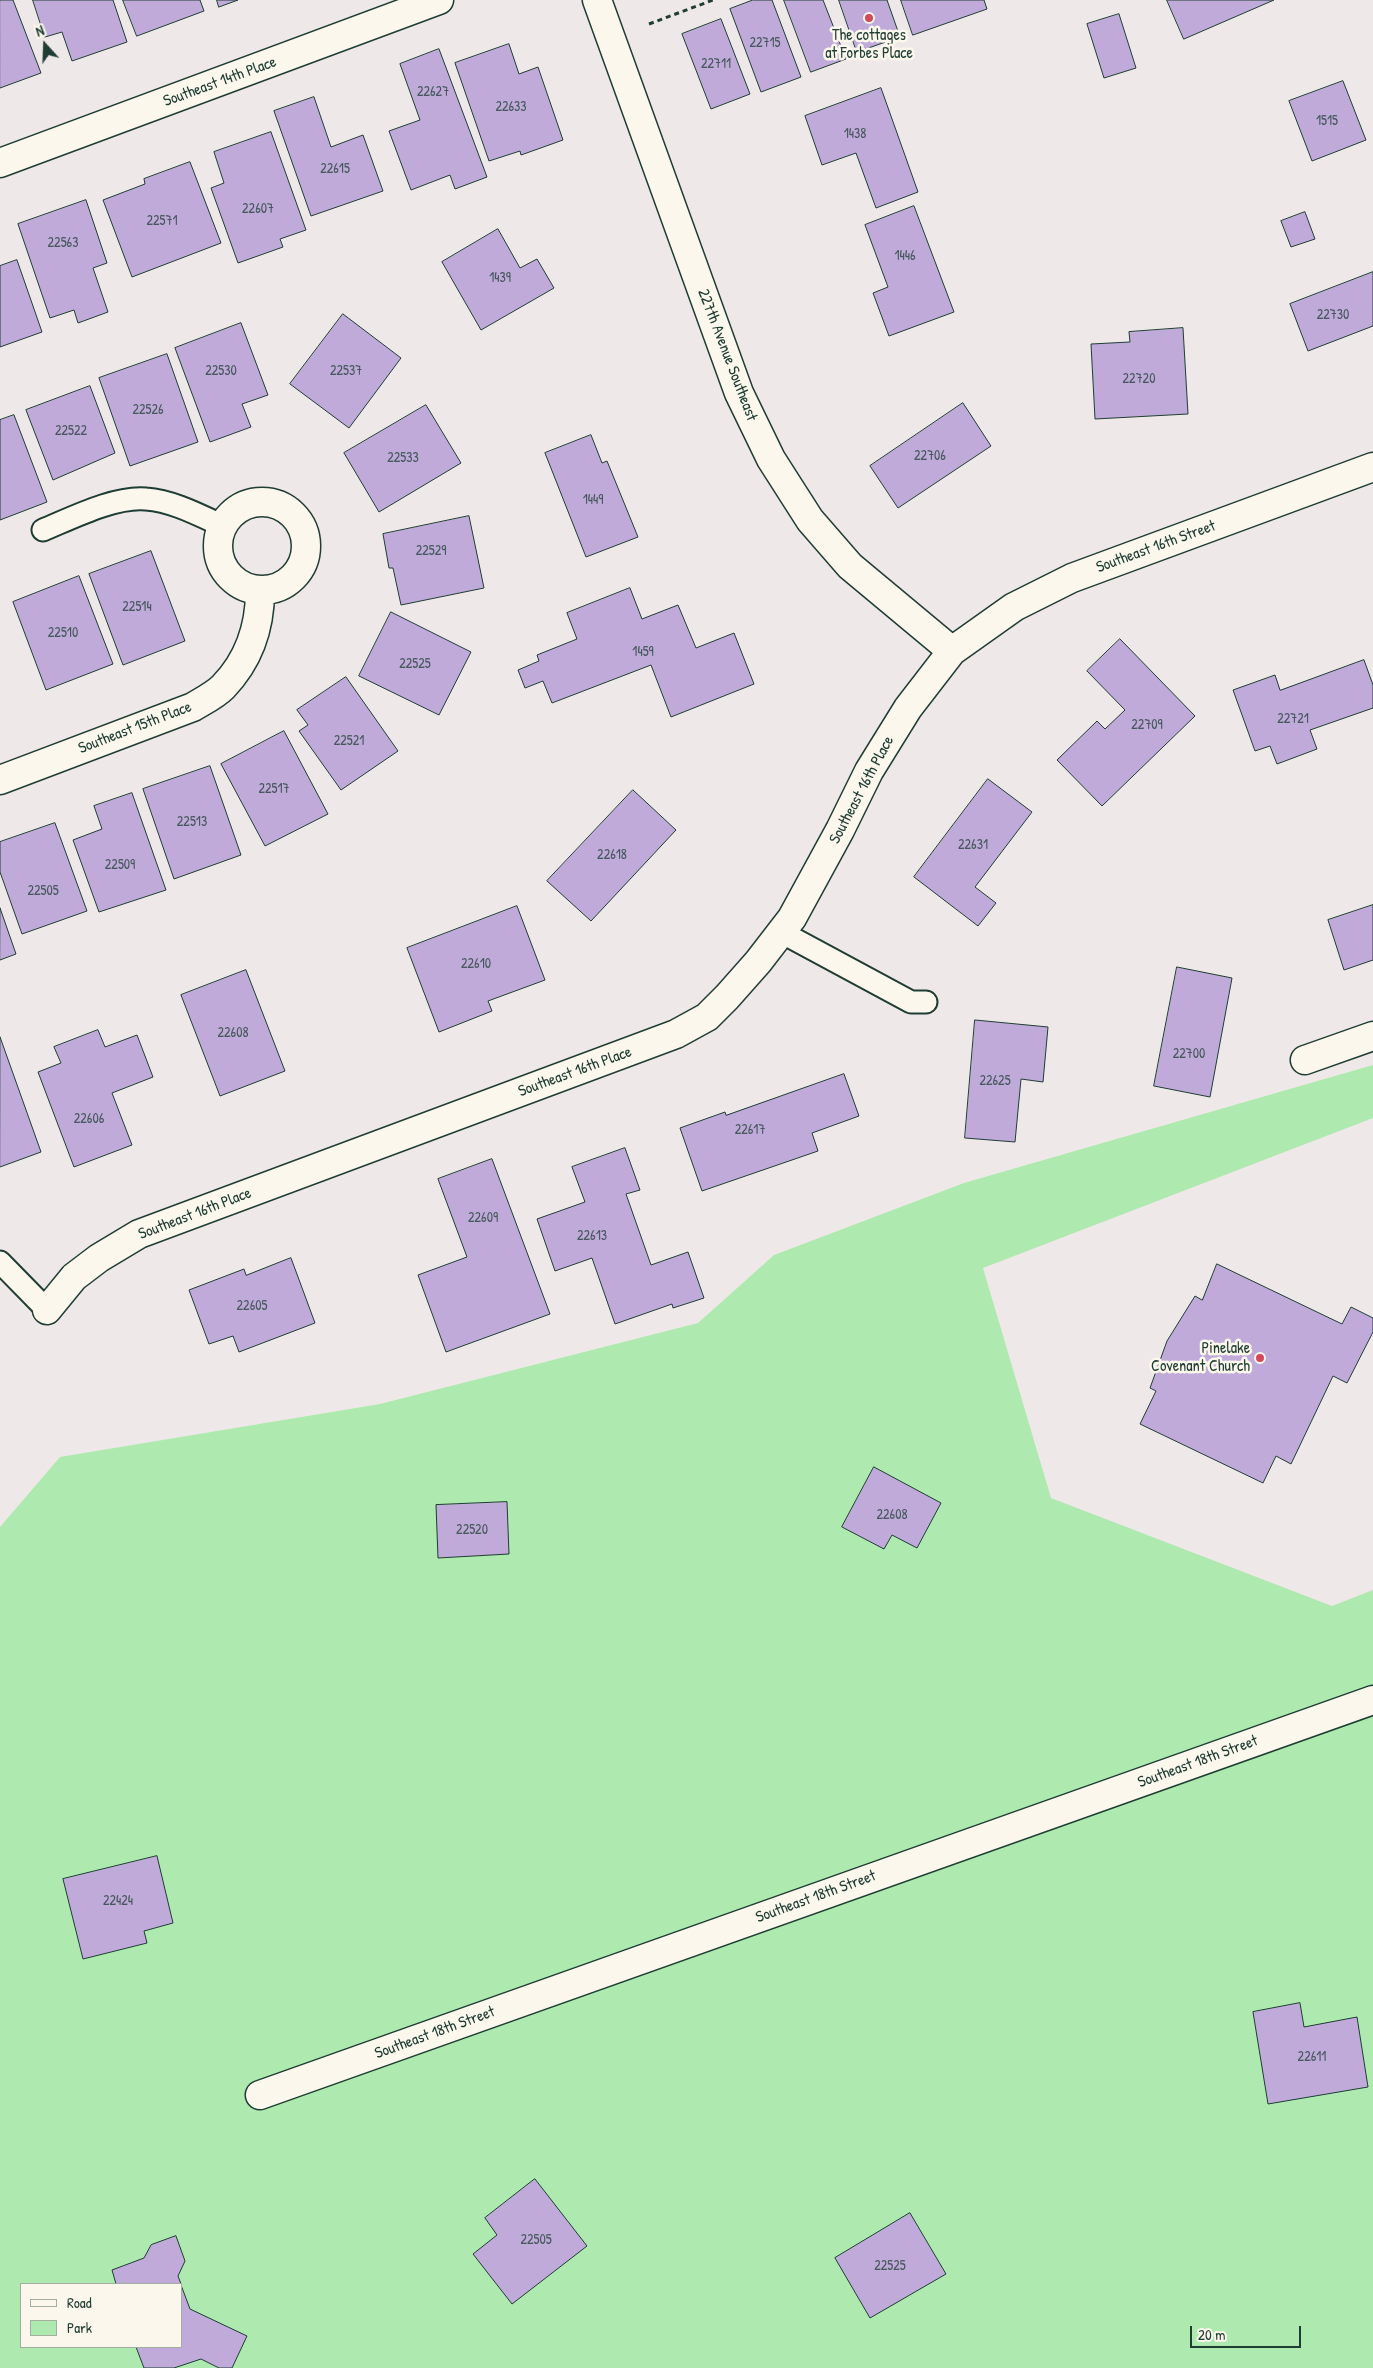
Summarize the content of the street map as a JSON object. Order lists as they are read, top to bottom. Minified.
{"streets":{"street":["Southeast 14th Place","227th Avenue Southeast","Southeast 16th Street","Southeast 15th Place","Southeast 16th Place","Southeast 18th Street"]},"crossings":[["227th Avenue Southeast","Southeast 16th Street"],["227th Avenue Southeast","Southeast 16th Place"],["Southeast 16th Street","Southeast 16th Place"]],"places":["The cottages at Forbes Place","Pinelake Covenant Church"],"house_numbers":["22715","22711","22627","22633","1515","1438","22615","22607","22571","22563","1446","1439","22730","22530","22537","22720","22526","22522","22706","22533","1449","22529","22514","22510","1459","22525","22721","22709","22521","22517","22513","22631","22618","22509","22505","22610","22608","22700","22625","22606","22617","22609","22613","22605","22608","22520","22424","22611","22505","22525"],"legend":["Road","Park"],"scale_bar":"20 m","north":"top"}
